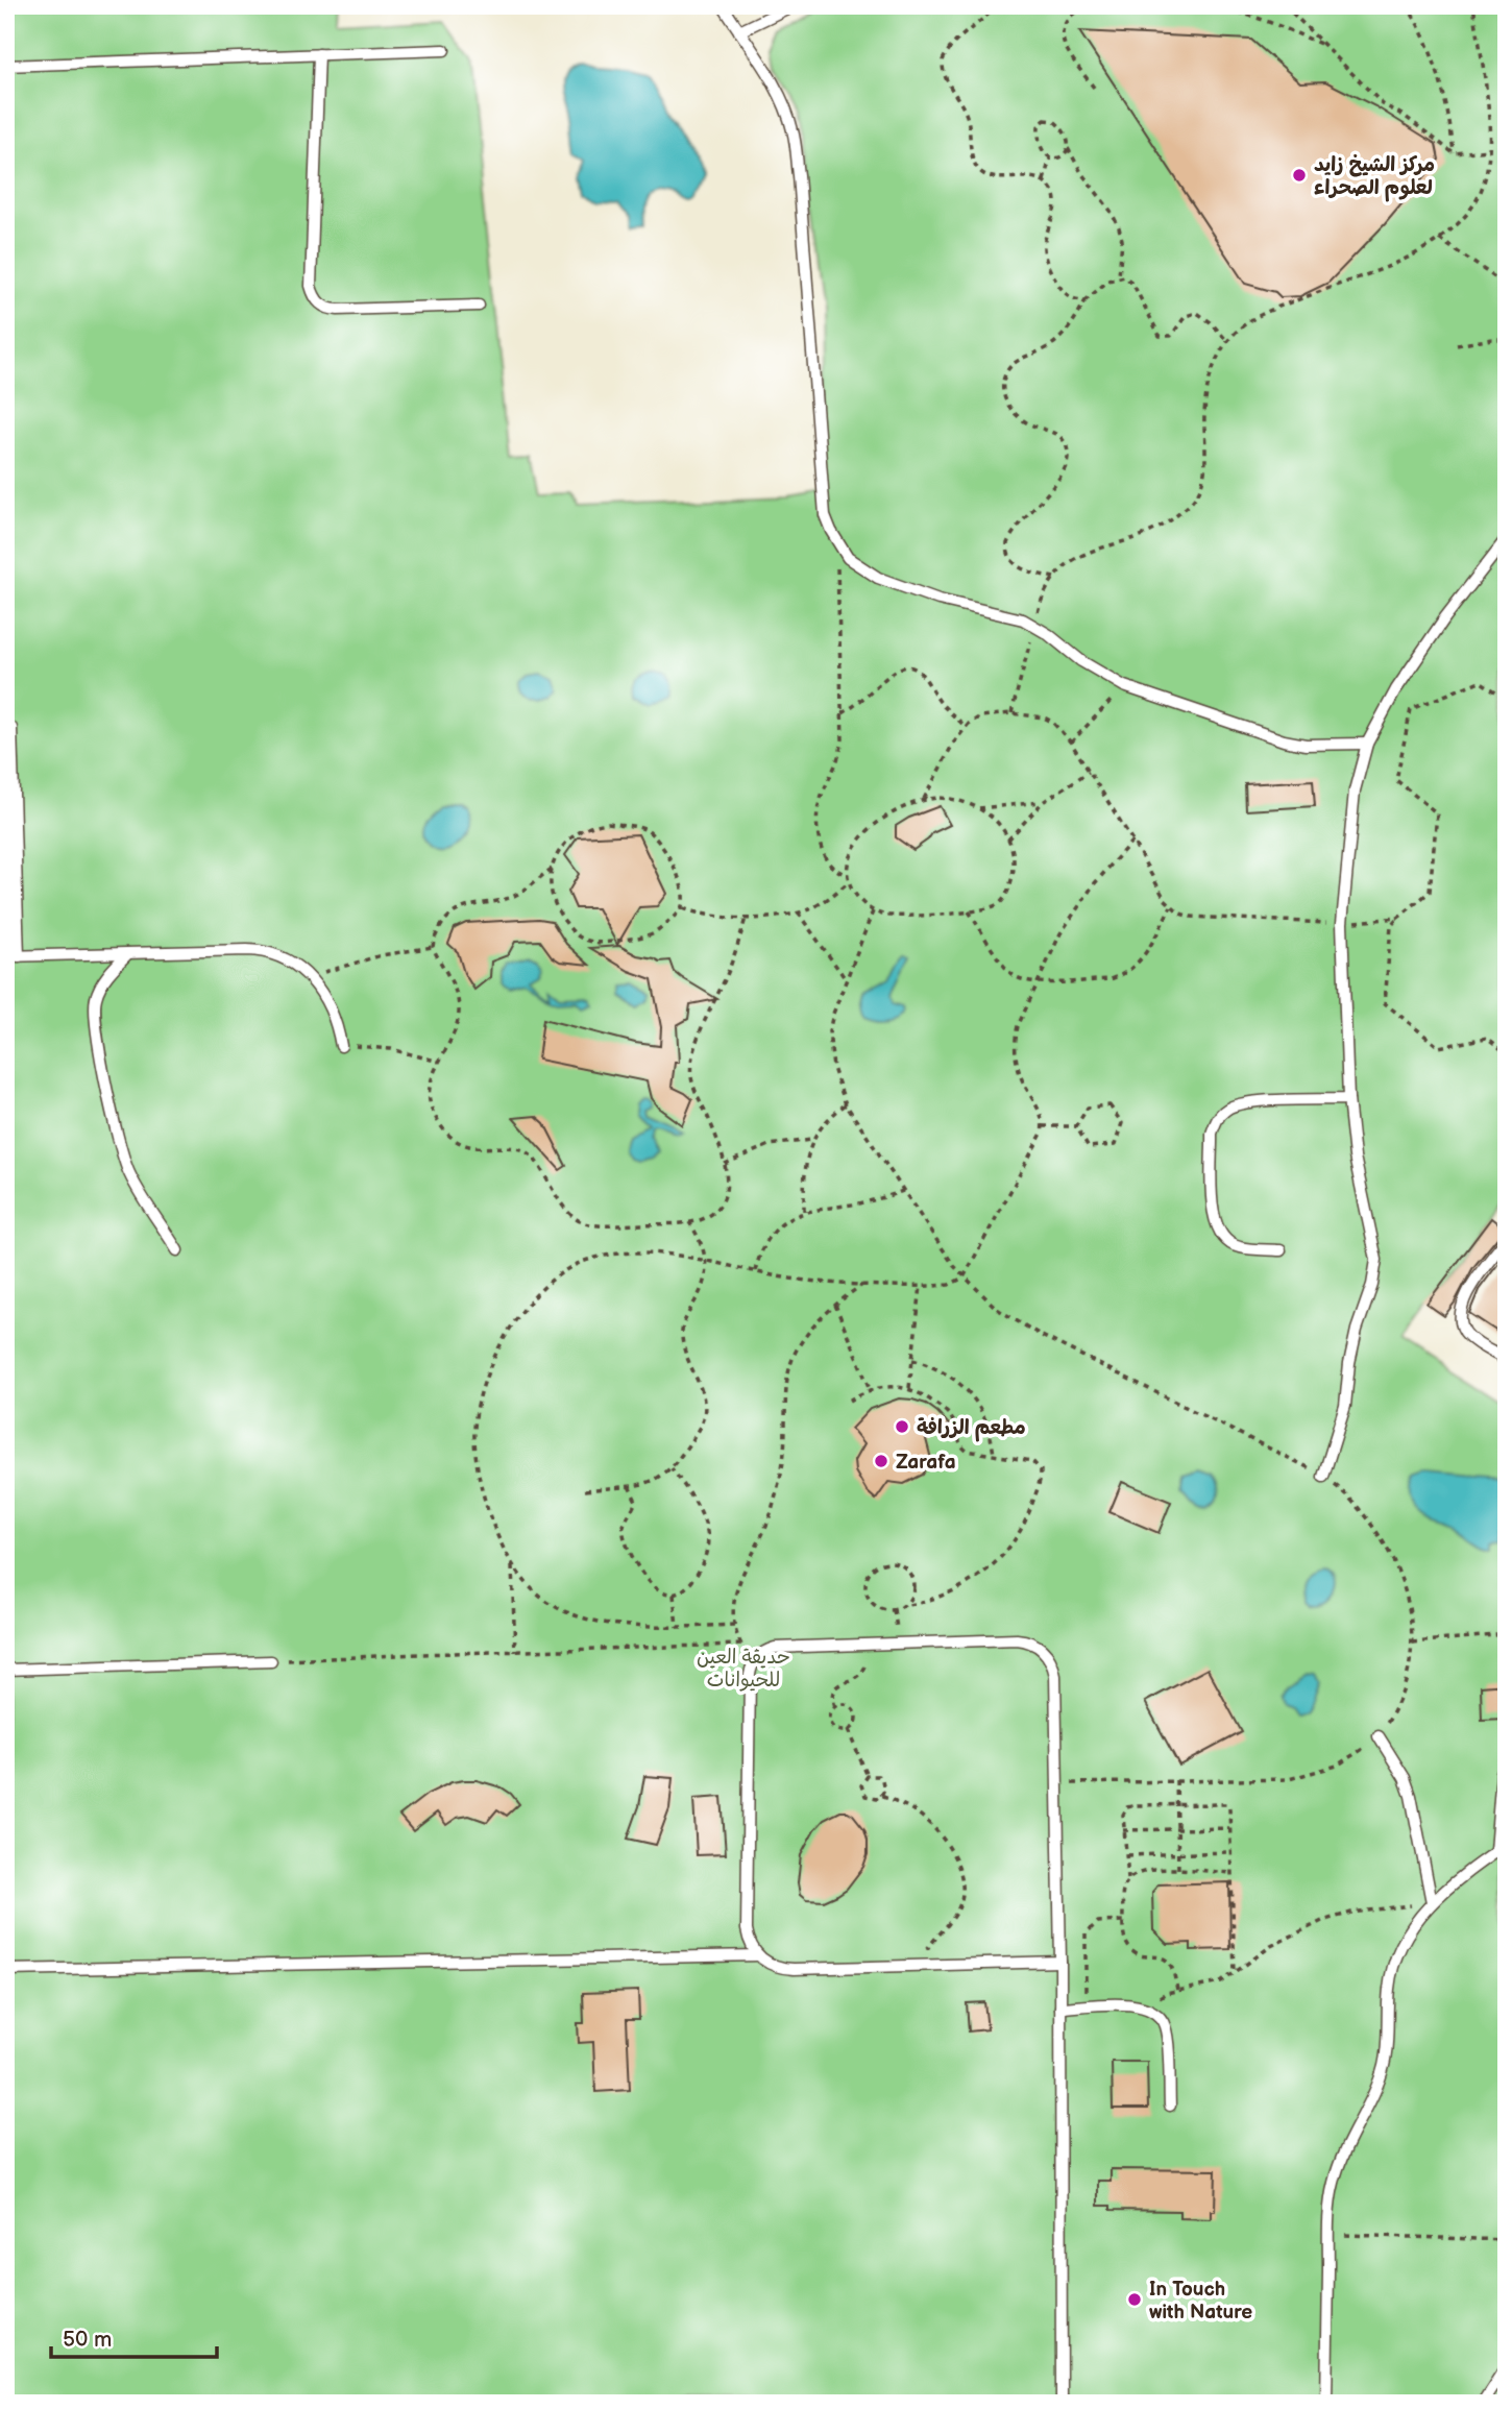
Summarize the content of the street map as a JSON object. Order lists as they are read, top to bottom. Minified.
{"parks":["حديقة العين للحيوانات"],"places":["مركز الشيخ زايد لعلوم الصحراء","مطعم الزرافة","Zarafa","In Touch with Nature"],"scale_bar":"50 m"}
